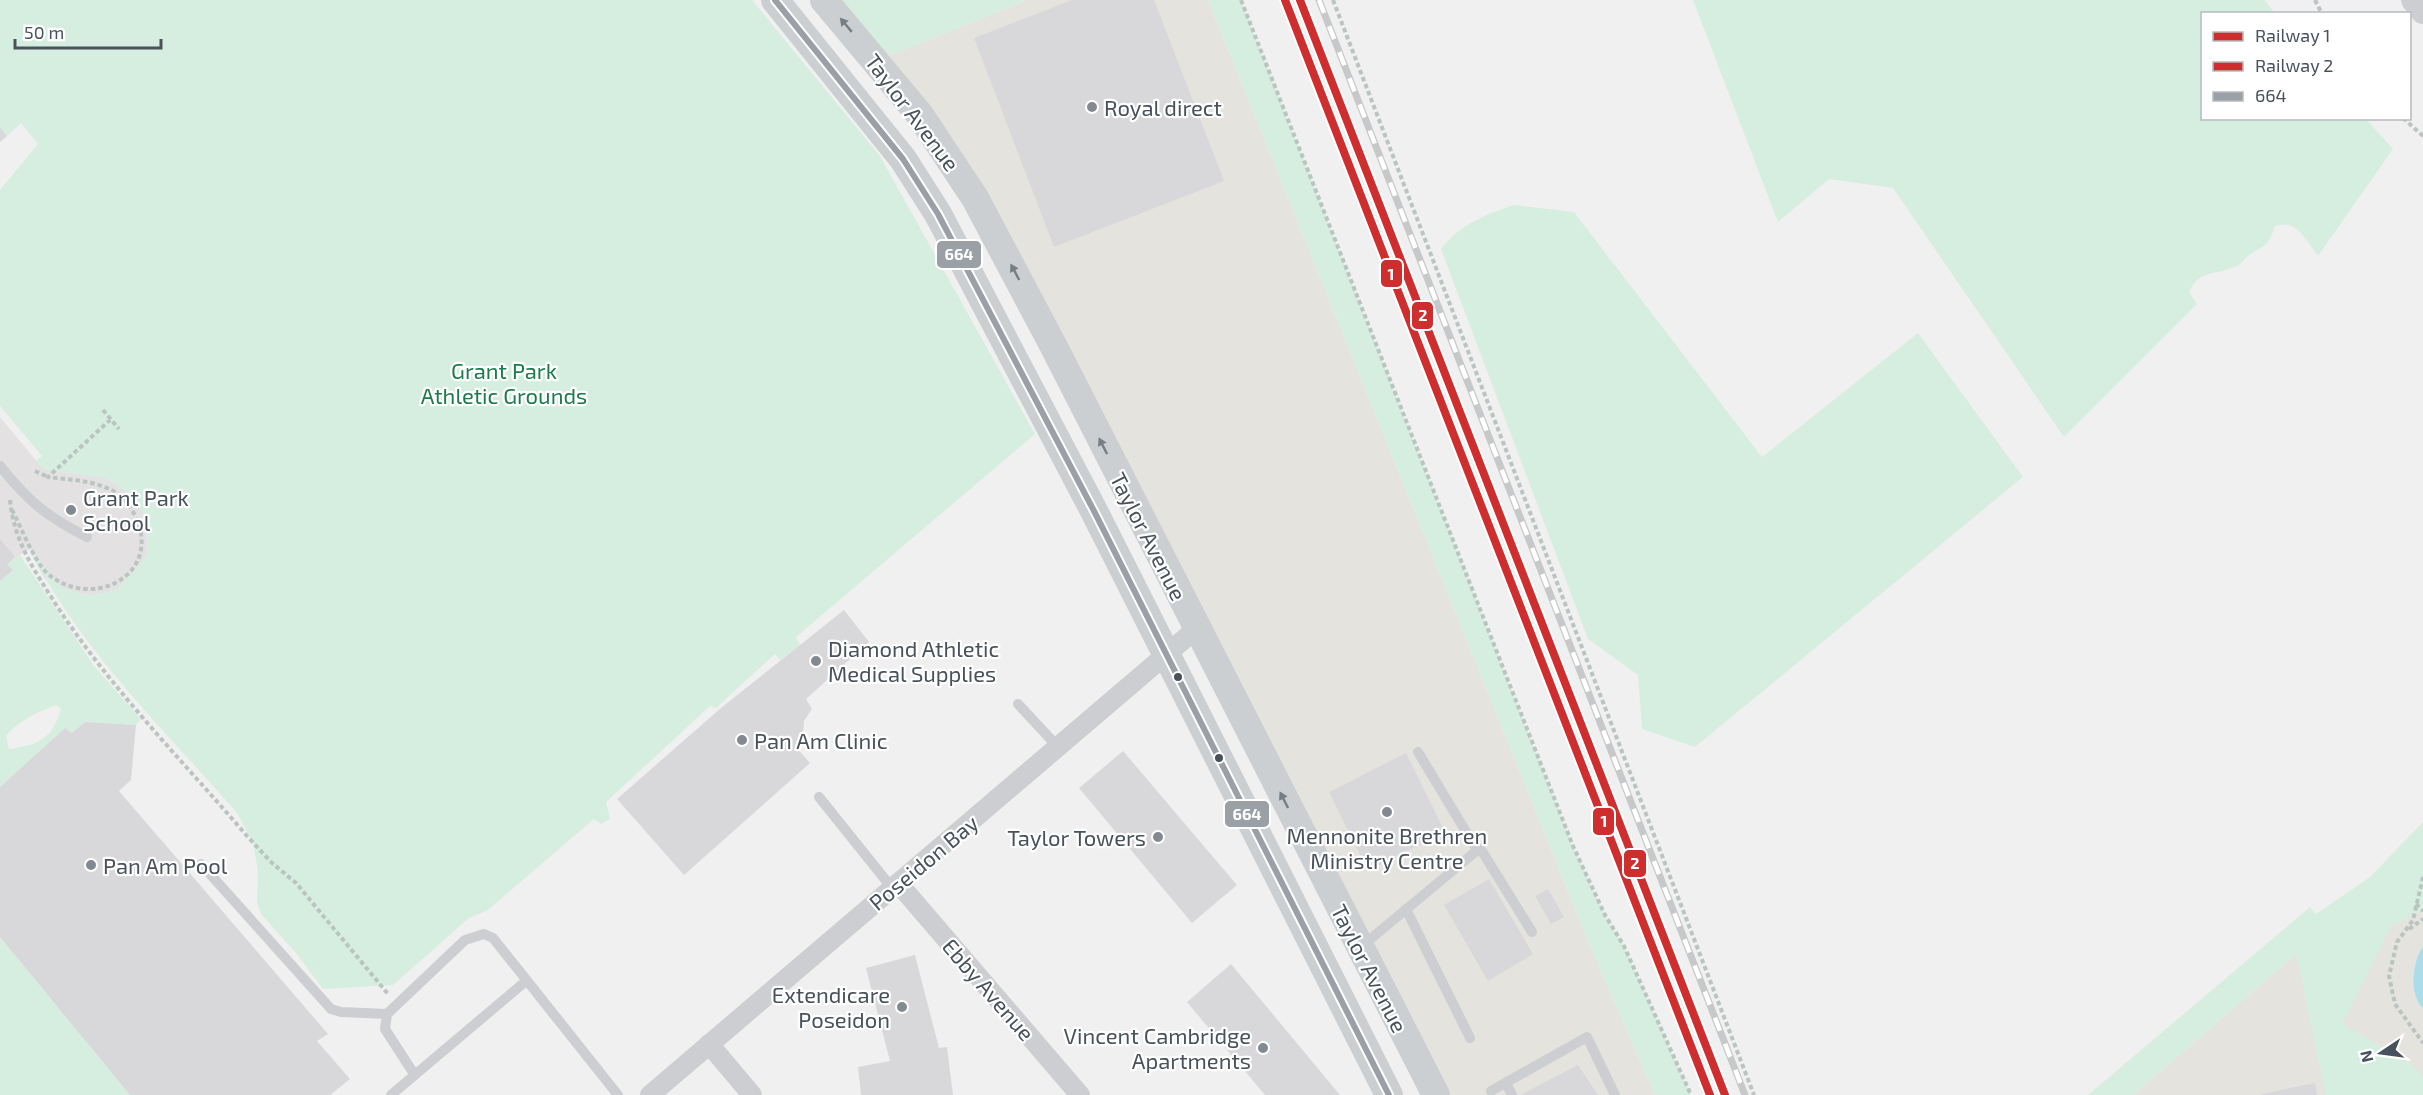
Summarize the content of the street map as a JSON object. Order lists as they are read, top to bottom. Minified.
{"streets":{"main road":["Taylor Avenue"],"street":["Poseidon Bay","Ebby Avenue"]},"crossings":[["Taylor Avenue","Poseidon Bay"],["Poseidon Bay","Ebby Avenue"]],"parks":["Grant Park Athletic Grounds"],"places":["Royal direct","Grant Park School","Diamond Athletic Medical Supplies","Pan Am Clinic","Mennonite Brethren Ministry Centre","Taylor Towers","Pan Am Pool","Extendicare Poseidon","Vincent Cambridge Apartments"],"lines":["rail line 1","rail line 2","transit line 664"],"legend":["Railway 1","Railway 2","664"],"scale_bar":"50 m","north":"left"}
